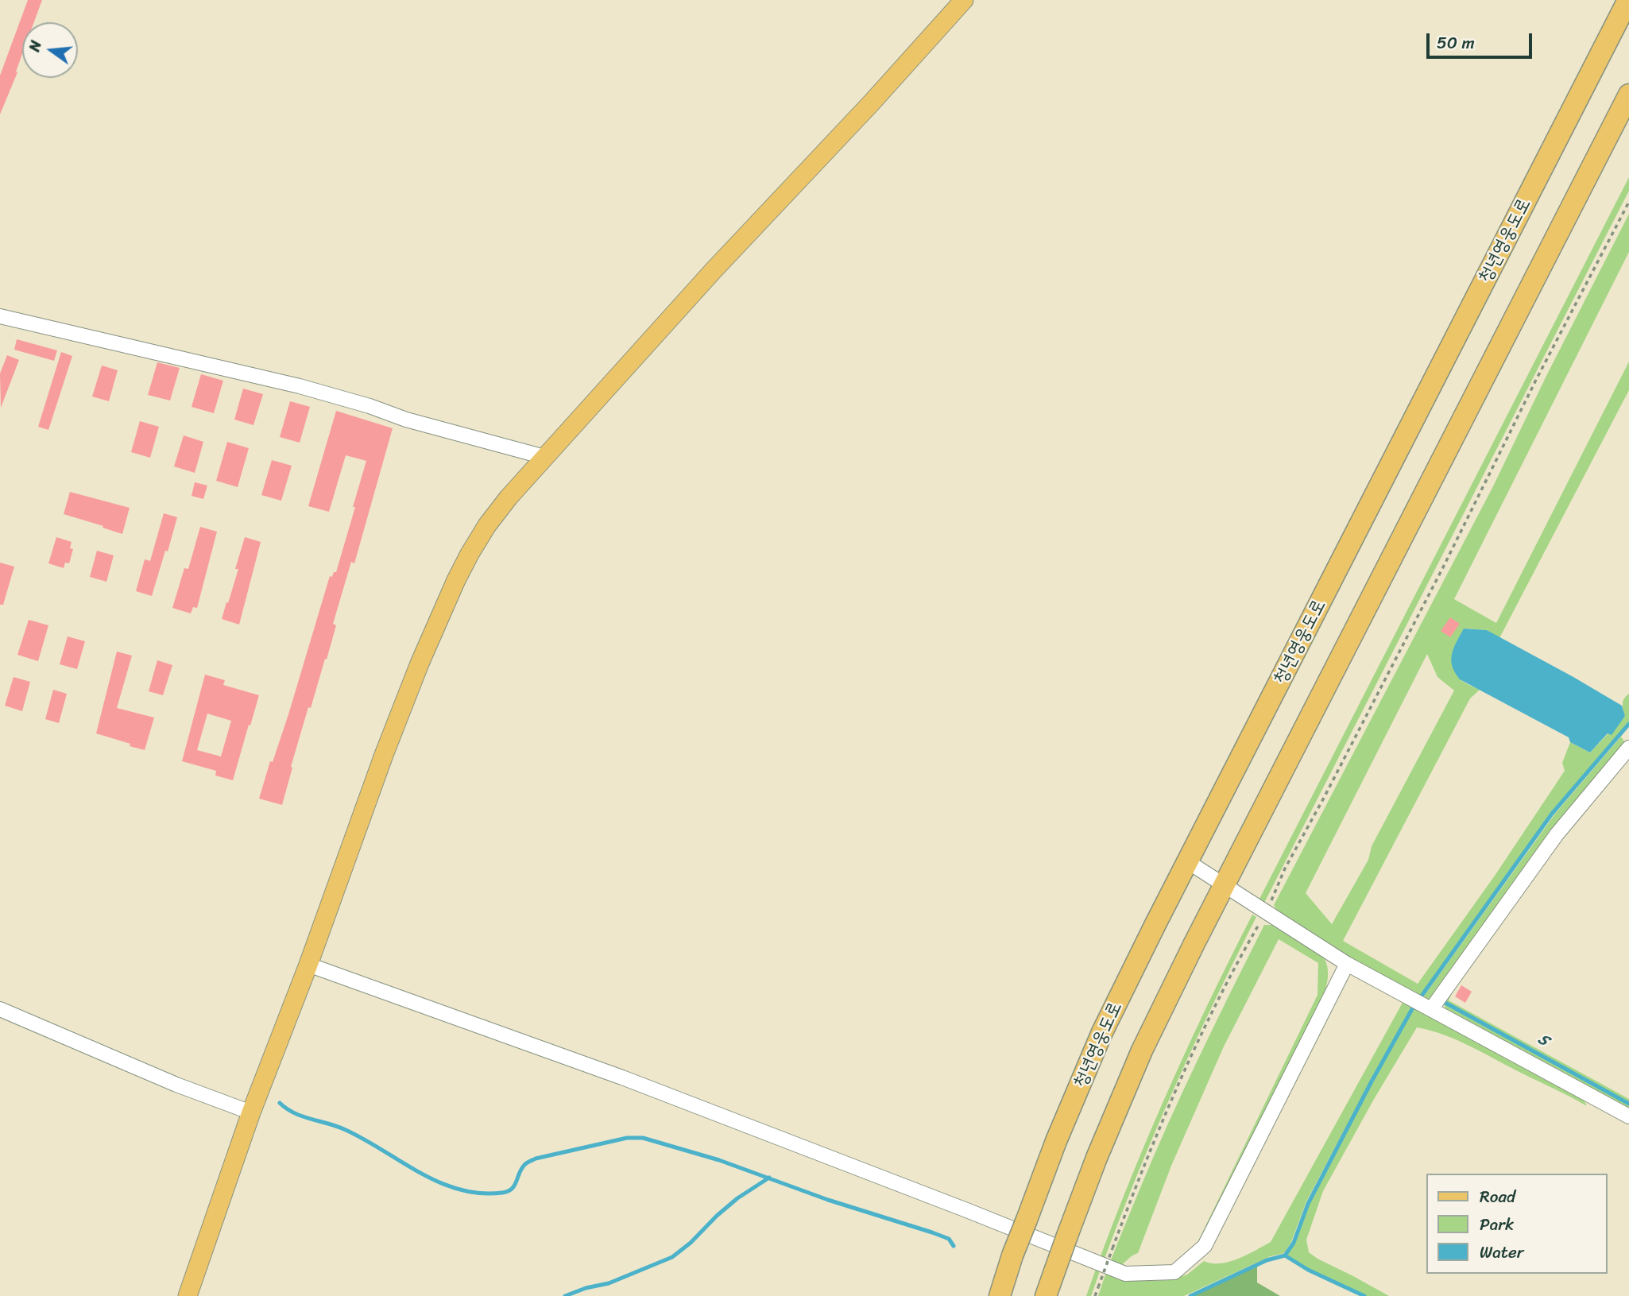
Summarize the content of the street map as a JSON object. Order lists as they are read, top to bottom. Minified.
{"streets":{"highway":["청년영웅도로"]},"water":["s"],"legend":["Road","Park","Water"],"scale_bar":"50 m","north":"left"}
